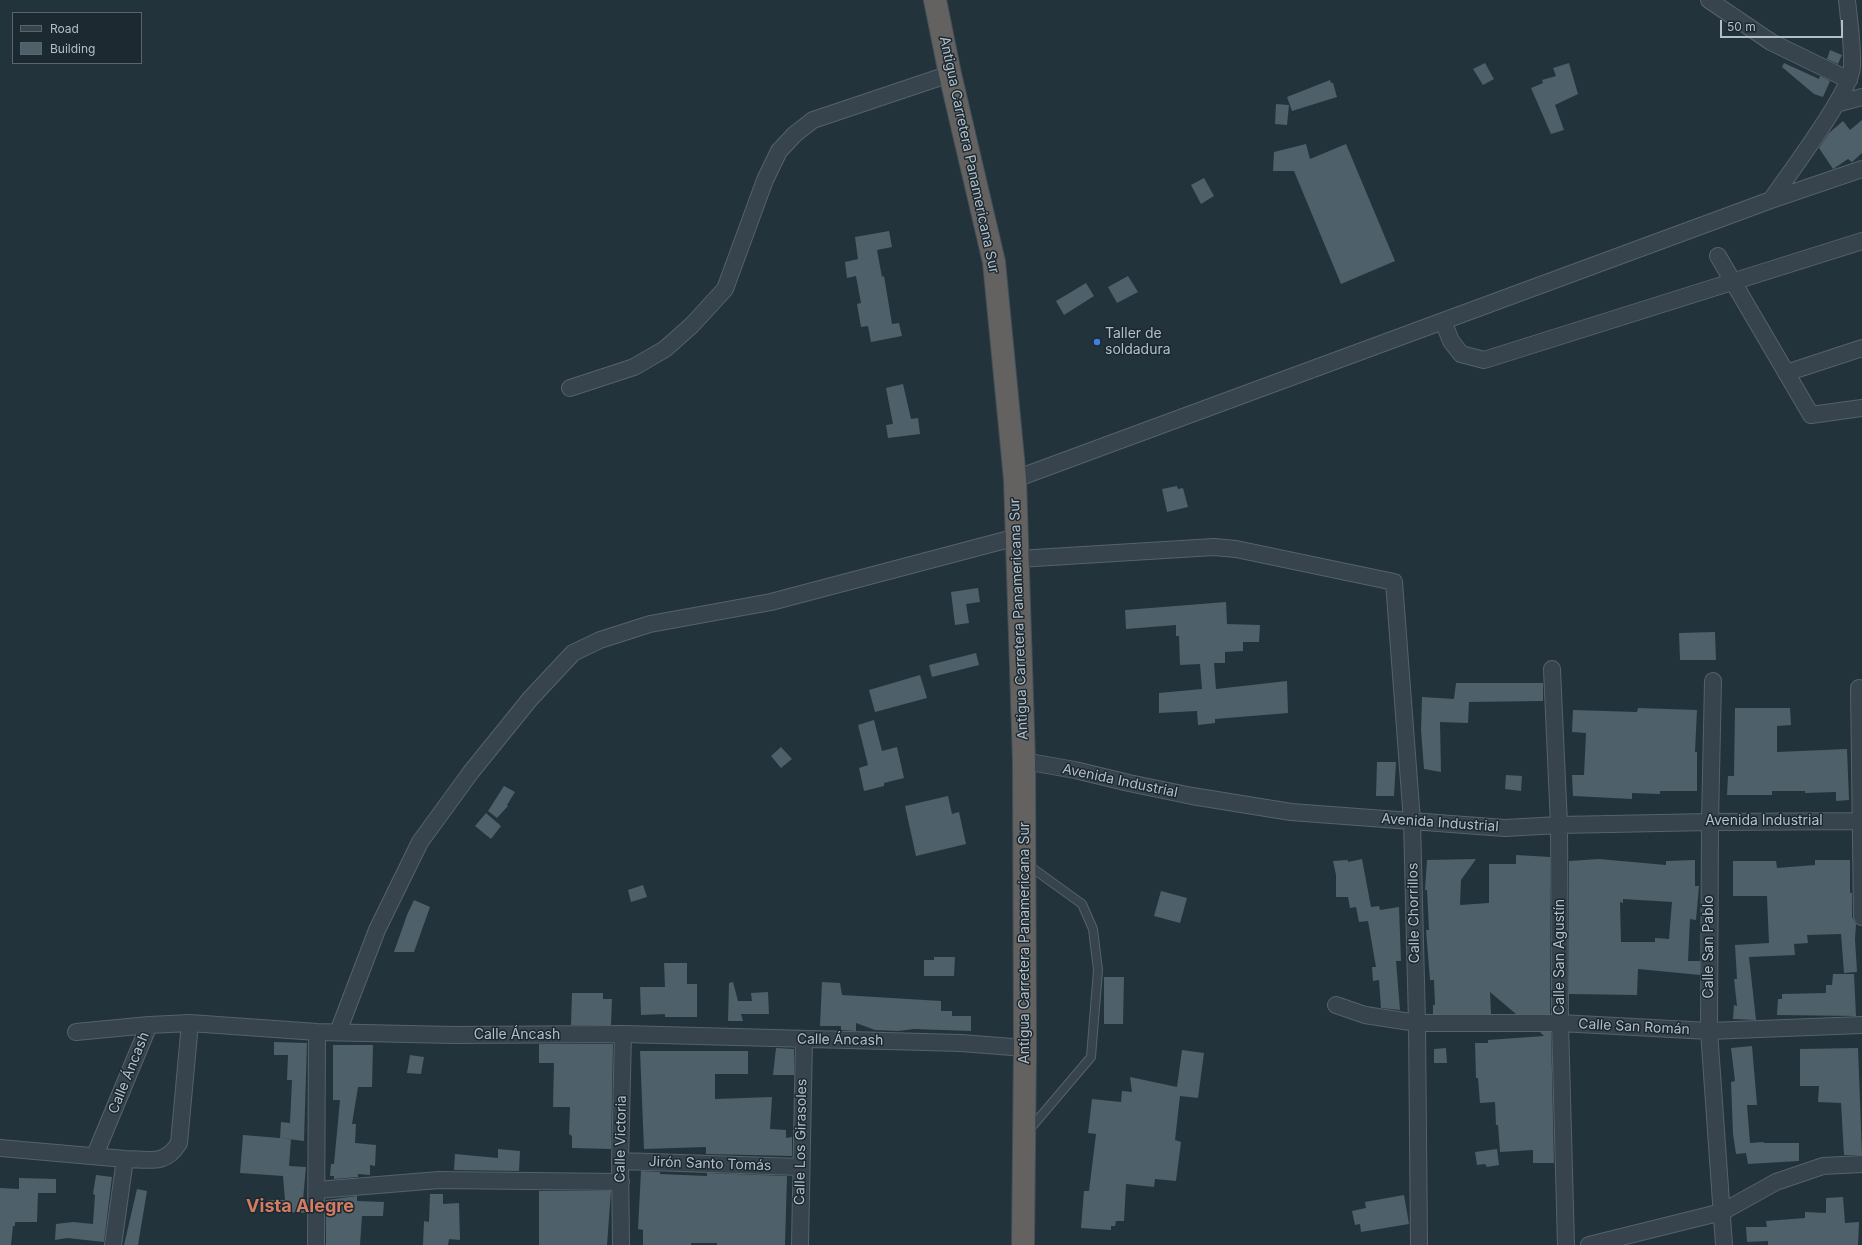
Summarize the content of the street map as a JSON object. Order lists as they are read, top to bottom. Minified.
{"streets":{"highway":["Antigua Carretera Panamericana Sur"],"street":["Avenida Industrial","Calle Chorrillos","Calle San Pablo","Calle San Agustín","Calle San Román","Calle Áncash","Calle Victoria","Calle Los Girasoles","Jirón Santo Tomás"]},"crossings":[["Antigua Carretera Panamericana Sur","Avenida Industrial"],["Antigua Carretera Panamericana Sur","Calle Chorrillos"],["Antigua Carretera Panamericana Sur","Calle Áncash"],["Avenida Industrial","Calle Chorrillos"],["Avenida Industrial","Calle San Pablo"],["Avenida Industrial","Calle San Agustín"],["Calle Chorrillos","Calle San Román"],["Calle San Pablo","Calle San Román"],["Calle San Agustín","Calle San Román"],["Calle Áncash","Calle Victoria"],["Calle Áncash","Calle Los Girasoles"],["Calle Victoria","Jirón Santo Tomás"],["Calle Los Girasoles","Jirón Santo Tomás"]],"districts":["Vista Alegre"],"places":["Taller de soldadura"],"legend":["Road","Building"],"scale_bar":"50 m"}
